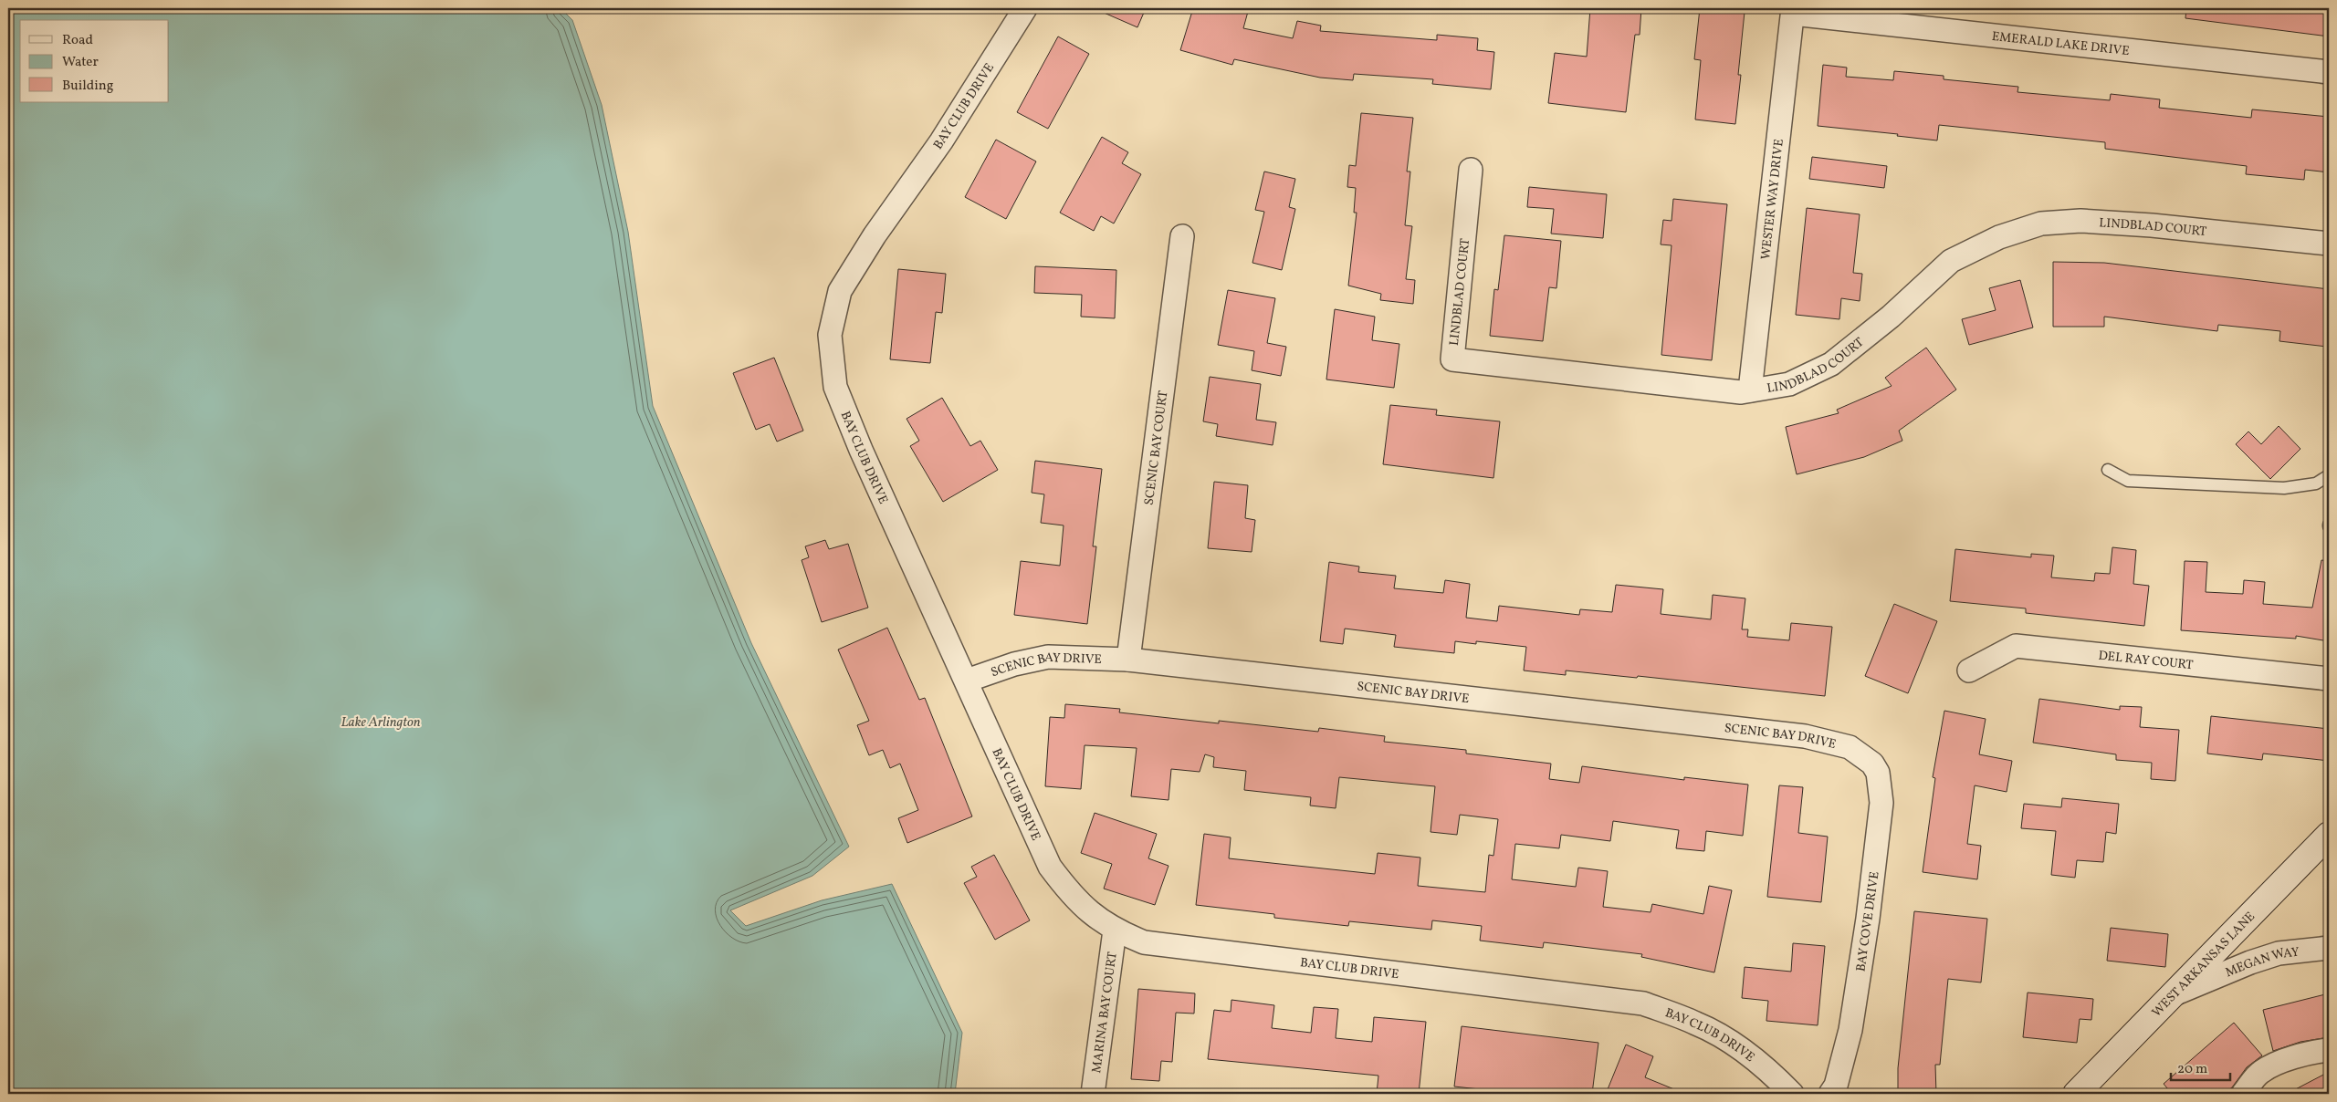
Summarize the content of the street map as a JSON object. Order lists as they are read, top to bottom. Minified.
{"streets":{"street":["EMERALD LAKE DRIVE","BAY CLUB DRIVE","WESTER WAY DRIVE","LINDBLAD COURT","SCENIC BAY COURT","DEL RAY COURT","SCENIC BAY DRIVE","BAY COVE DRIVE","MEGAN WAY","WEST ARKANSAS LANE","MARINA BAY COURT"]},"crossings":[["EMERALD LAKE DRIVE","WESTER WAY DRIVE"],["BAY CLUB DRIVE","SCENIC BAY DRIVE"],["BAY CLUB DRIVE","MARINA BAY COURT"],["WESTER WAY DRIVE","LINDBLAD COURT"],["SCENIC BAY COURT","SCENIC BAY DRIVE"],["SCENIC BAY DRIVE","BAY COVE DRIVE"],["MEGAN WAY","WEST ARKANSAS LANE"]],"water":["Lake Arlington"],"legend":["Road","Water","Building"],"scale_bar":"20 m"}
